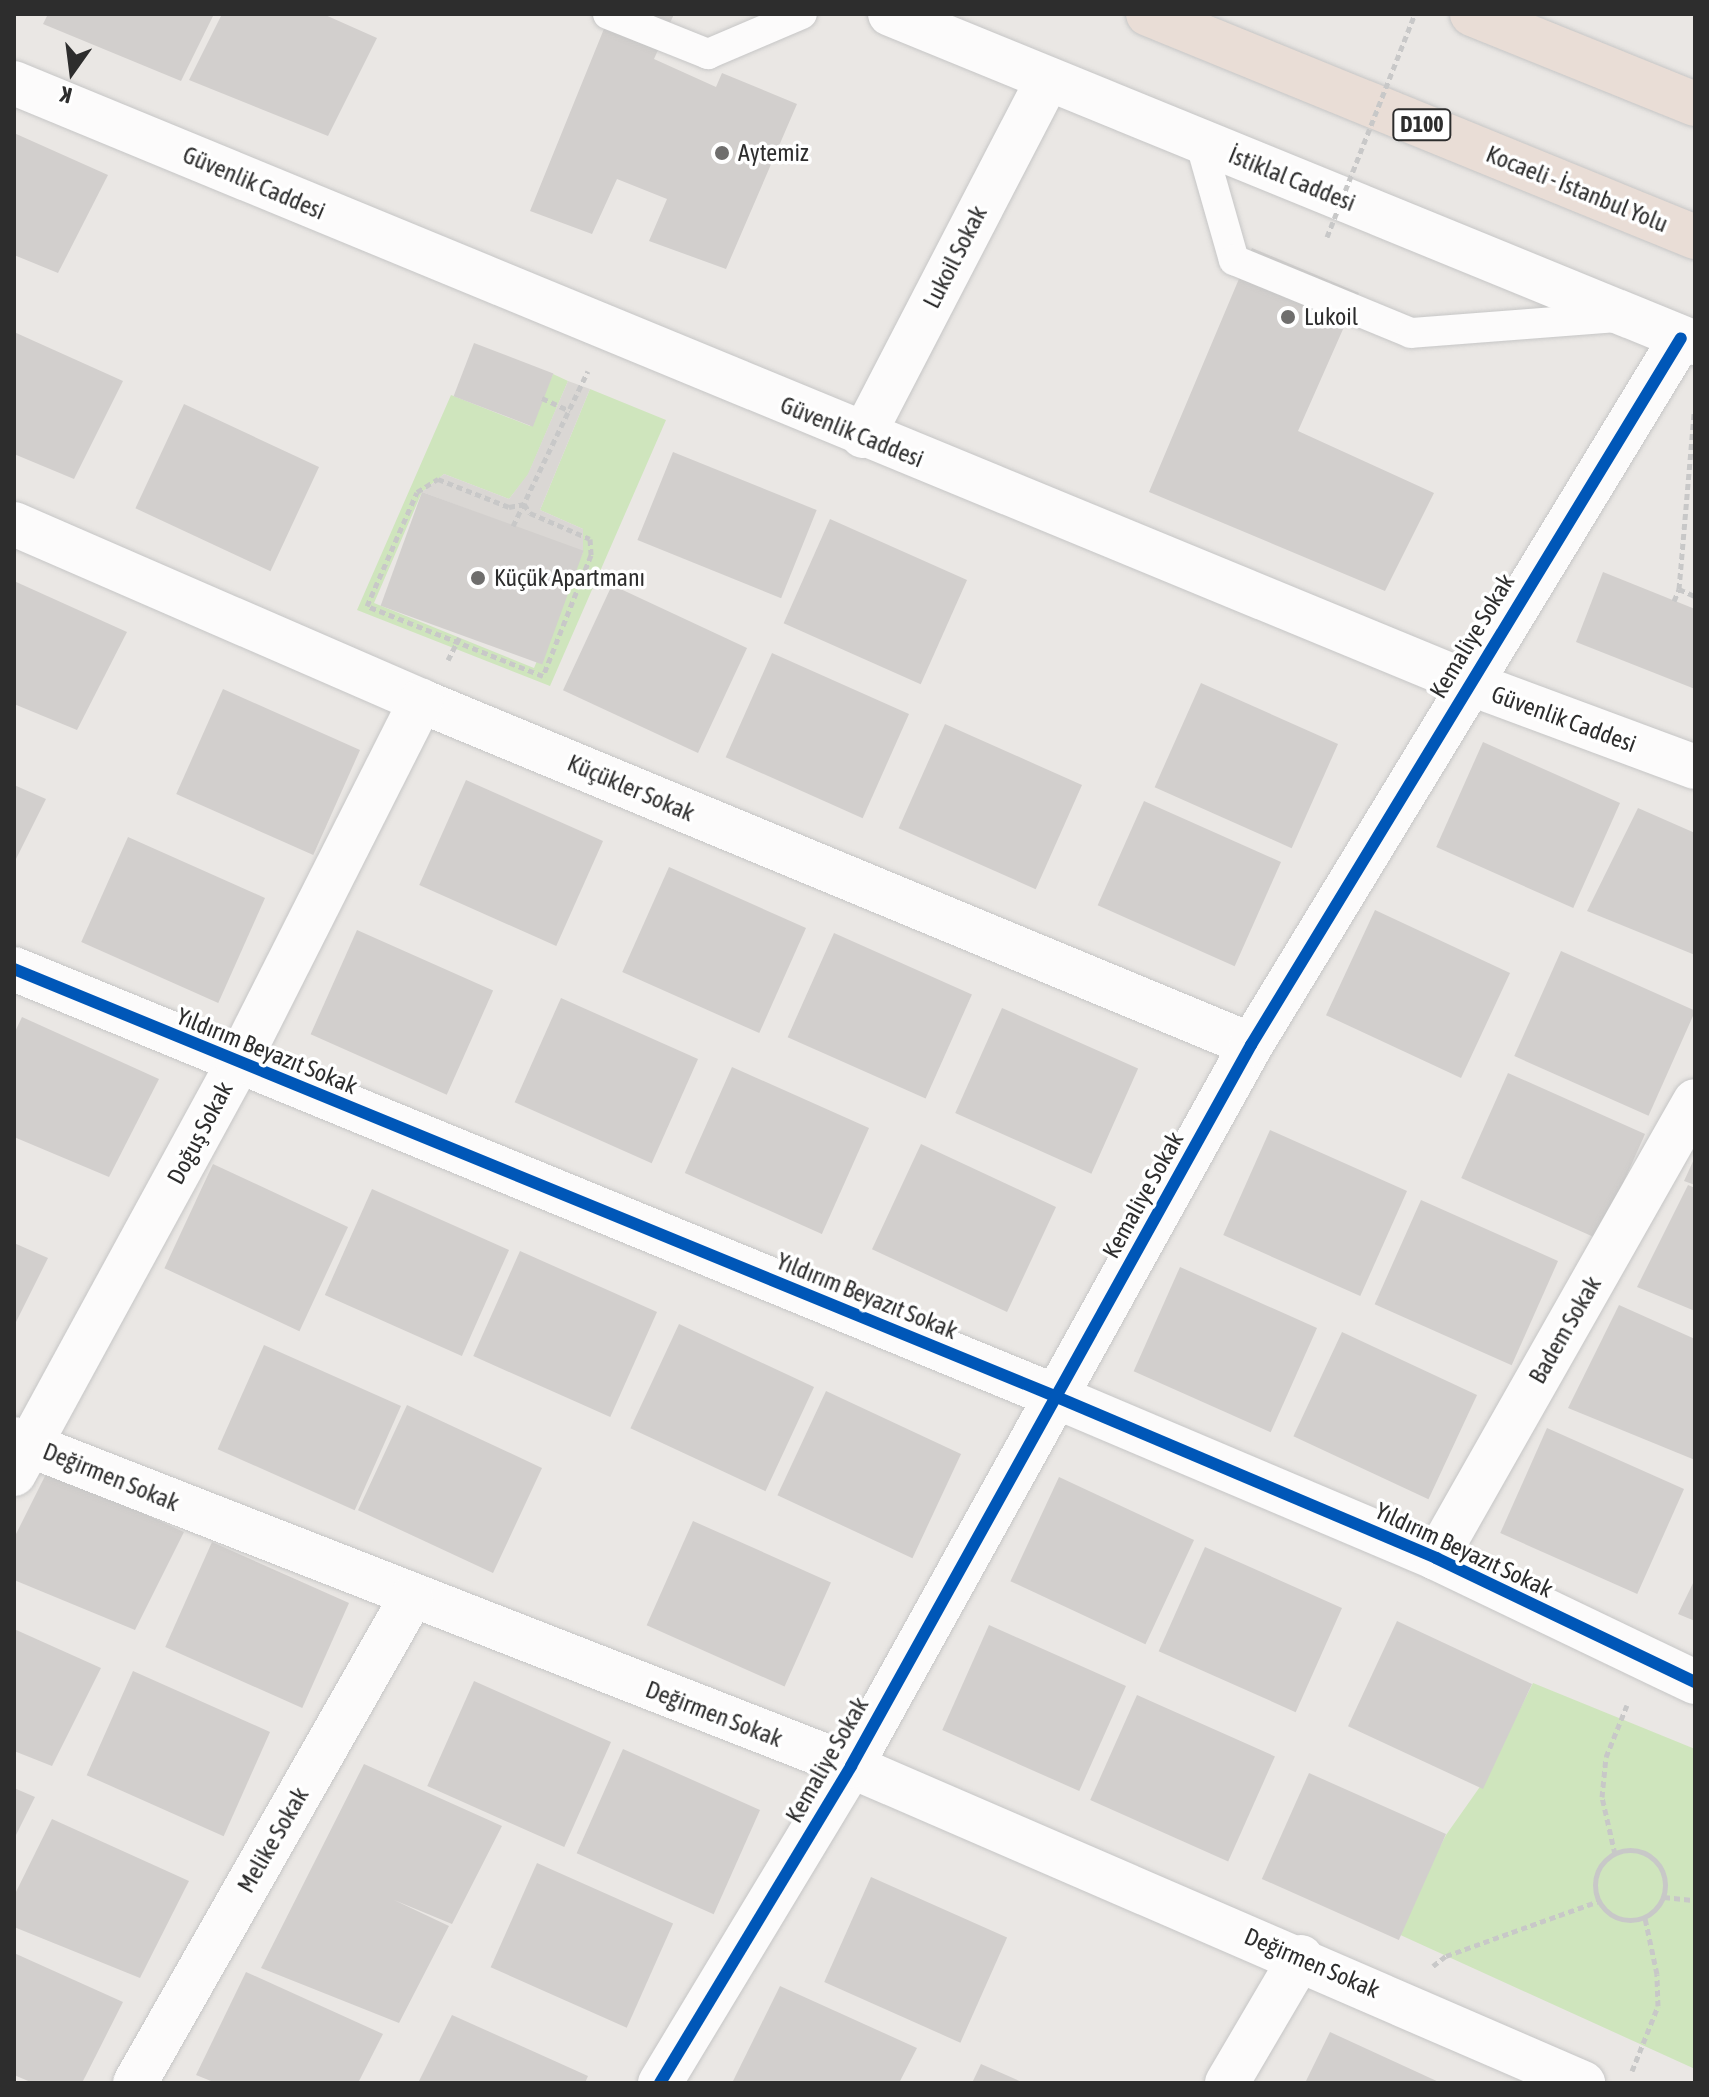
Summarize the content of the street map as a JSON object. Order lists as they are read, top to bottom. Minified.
{"streets":{"highway":["D100","Kocaeli - İstanbul Yolu"],"street":["İstiklal Caddesi","Güvenlik Caddesi","Lukoil Sokak","Kemaliye Sokak","Küçükler Sokak","Yıldırım Beyazıt Sokak","Doğuş Sokak","Badem Sokak","Değirmen Sokak","Melike Sokak"]},"crossings":[["İstiklal Caddesi","Lukoil Sokak"],["İstiklal Caddesi","Kemaliye Sokak"],["Güvenlik Caddesi","Lukoil Sokak"],["Güvenlik Caddesi","Kemaliye Sokak"],["Kemaliye Sokak","Küçükler Sokak"],["Kemaliye Sokak","Yıldırım Beyazıt Sokak"],["Kemaliye Sokak","Değirmen Sokak"],["Küçükler Sokak","Doğuş Sokak"],["Yıldırım Beyazıt Sokak","Doğuş Sokak"],["Yıldırım Beyazıt Sokak","Badem Sokak"],["Doğuş Sokak","Değirmen Sokak"],["Değirmen Sokak","Melike Sokak"]],"places":["Aytemiz","Lukoil","Küçük Apartmanı"],"north":"bottom"}
